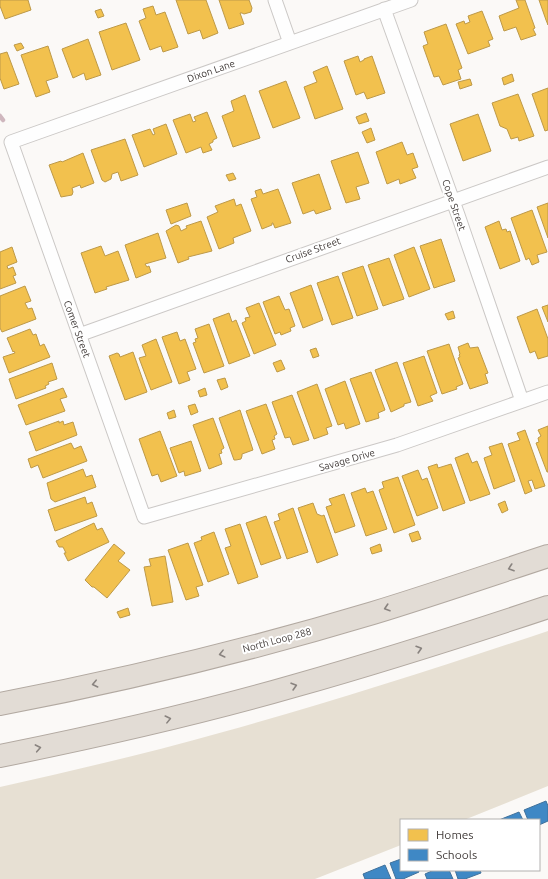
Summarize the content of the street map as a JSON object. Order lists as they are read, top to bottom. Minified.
{"streets":{"highway":["North Loop 288"],"street":["Dixon Lane","Cope Street","Cruise Street","Comer Street","Savage Drive"]},"crossings":[["Dixon Lane","Cope Street"],["Dixon Lane","Comer Street"],["Cope Street","Cruise Street"],["Cope Street","Savage Drive"],["Cruise Street","Comer Street"],["Comer Street","Savage Drive"]],"legend":["Homes","Schools"]}
